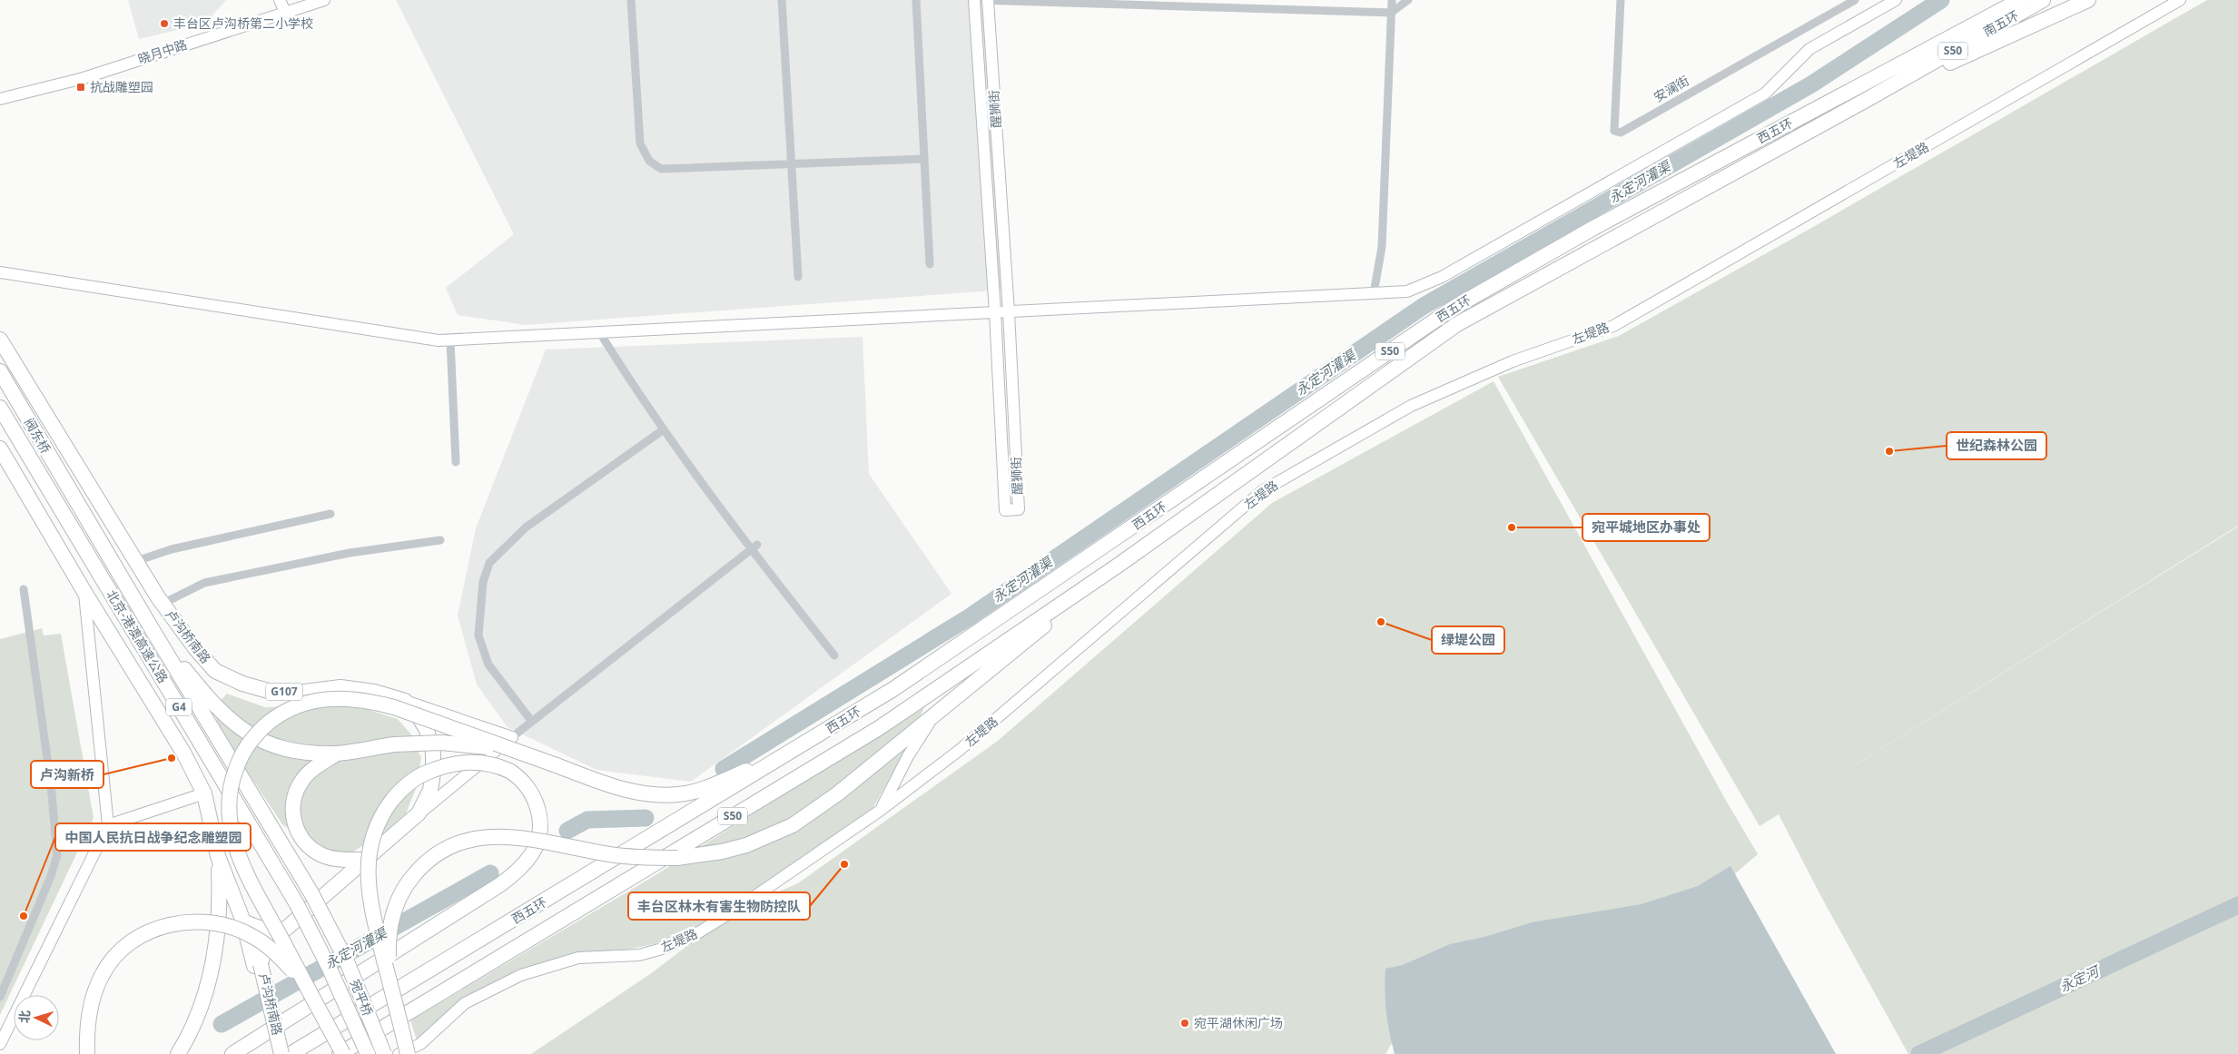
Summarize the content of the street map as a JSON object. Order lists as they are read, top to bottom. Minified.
{"streets":{"highway":["南五环","S50","西五环","阀东桥","北京-港澳高速公路","卢沟桥南路","G107","G4","宛平桥"],"street":["晓月中路","安澜街","醒狮街","左堤路"]},"crossings":[["南五环","西五环"],["阀东桥","北京-港澳高速公路"],["北京-港澳高速公路","宛平桥"]],"water":["永定河灌渠","永定河"],"places":{"other":["丰台区卢沟桥第二小学校","世纪森林公园","宛平城地区办事处","绿堤公园","卢沟新桥","丰台区林木有害生物防控队","中国人民抗日战争纪念雕塑园","宛平湖休闲广场"],"transit":["抗战雕塑园"]},"north":"left"}
